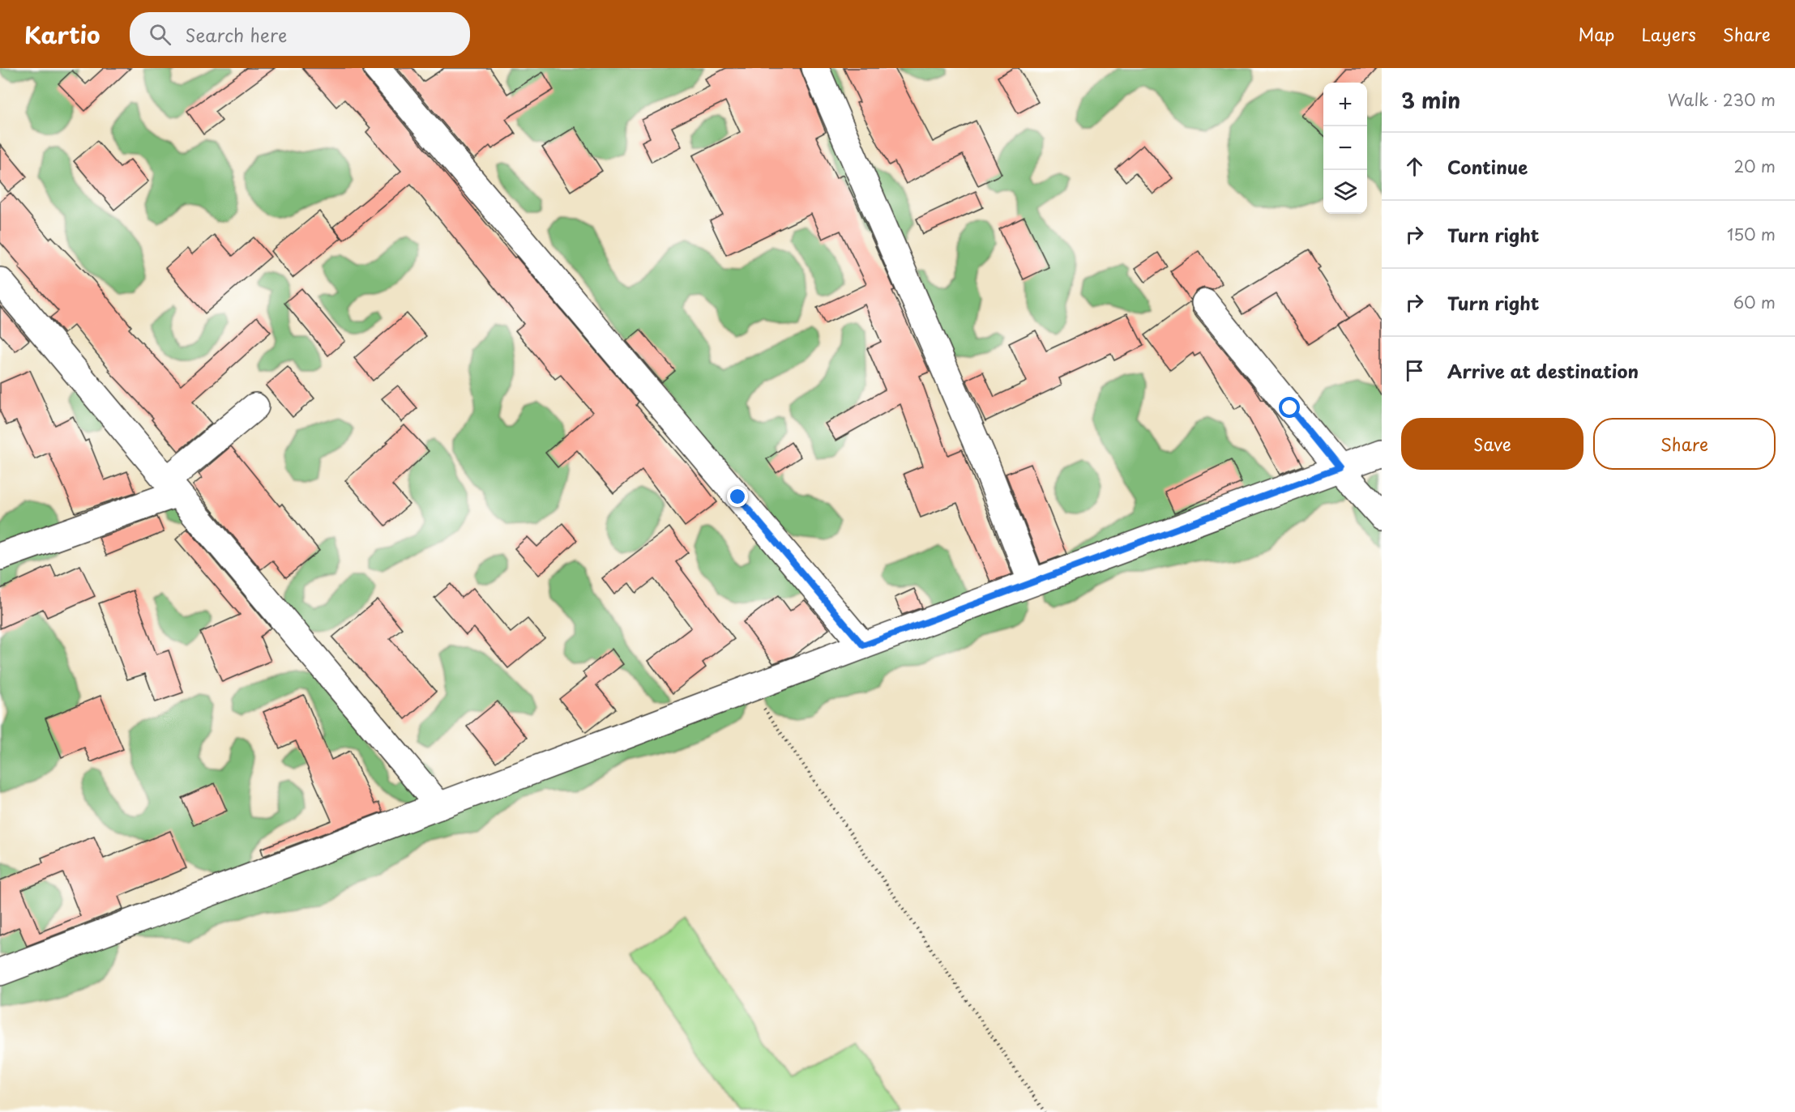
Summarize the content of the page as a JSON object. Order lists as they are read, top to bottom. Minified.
{"page":{"header":"Kartio","search":"Search here","nav":["Map","Layers","Share"],"heading":["3 min","Walk · 230 m"],"map_buttons":["+","−"],"list":[["Continue","20 m"],["Turn right","150 m"],["Turn right","60 m"],"Arrive at destination"],"buttons":["Save","Share"]}}
